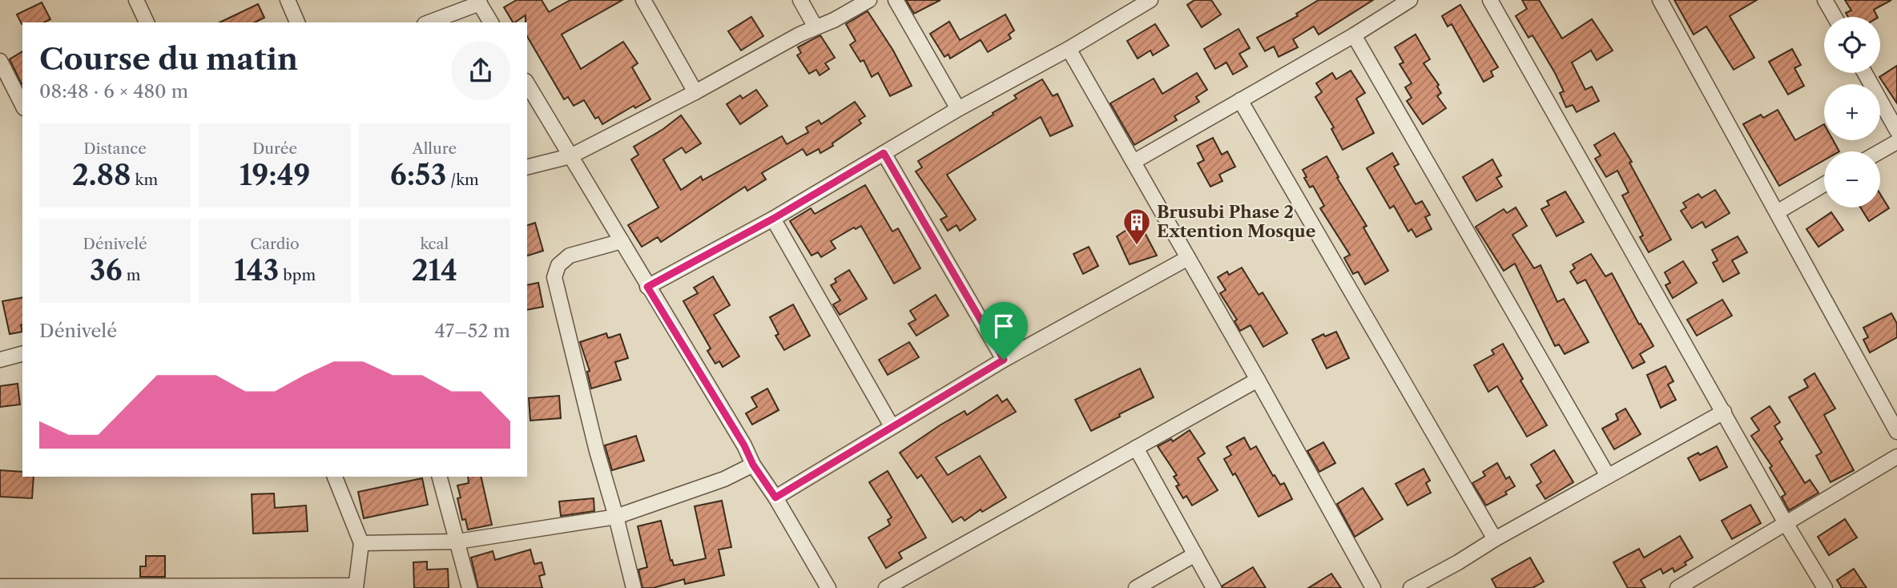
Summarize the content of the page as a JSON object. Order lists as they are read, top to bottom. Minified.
{"places":{"building":["Brusubi Phase 2 Extention Mosque"]},"page":{"map_buttons":["+","−"],"heading":["Course du matin","08:48 · 6 × 480 m"],"stats":[["Distance","2.88 km"],["Durée","19:49"],["Allure","6:53 /km"],["Dénivelé","36 m"],["Cardio","143 bpm"],["kcal","214"]],"chart":["Dénivelé","47–52 m"]}}
